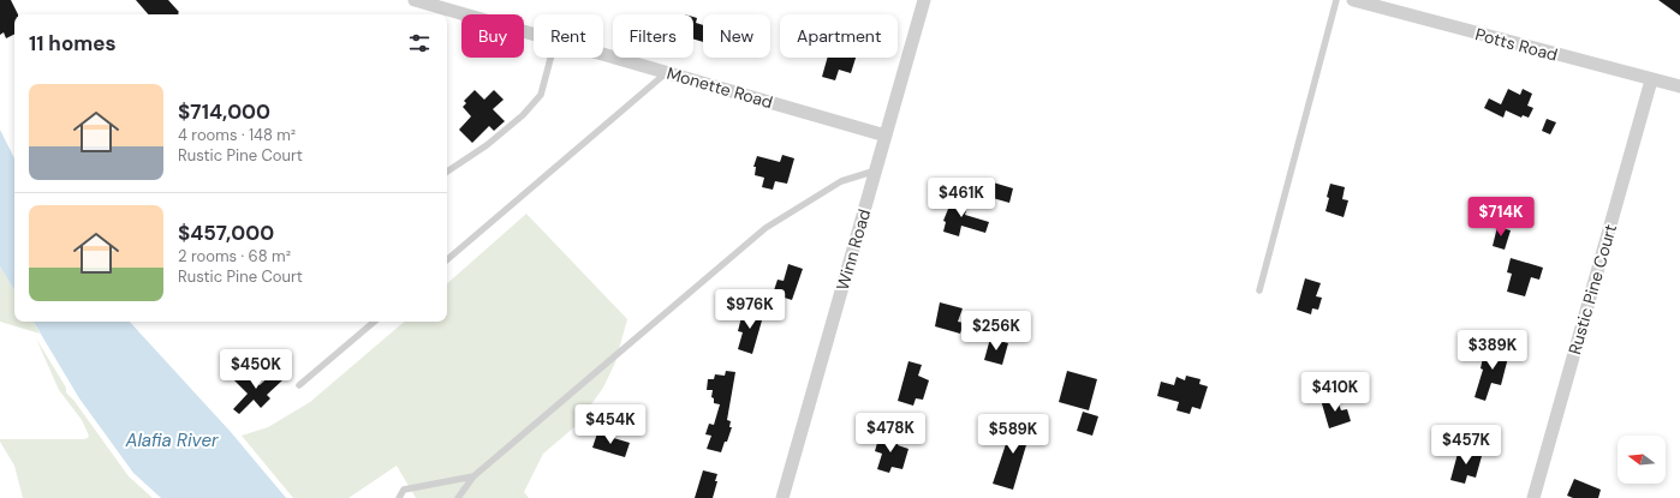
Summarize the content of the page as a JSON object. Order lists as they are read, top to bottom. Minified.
{"streets":{"street":["Potts Road","Monette Road","Winn Road","Rustic Pine Court"]},"crossings":[["Potts Road","Rustic Pine Court"],["Monette Road","Winn Road"]],"water":["Alafia River"],"north":"left","page":{"chip":["Buy","Rent","Filters","New","Apartment"],"heading":"11 homes","list":[{"name":"$714,000","note":"4 rooms · 148 m² · Rustic Pine Court"},{"name":"$457,000","note":"2 rooms · 68 m² · Rustic Pine Court"}],"price":["$461K","$714K","$976K","$256K","$389K","$450K","$410K","$454K","$478K","$589K","$457K"]}}
